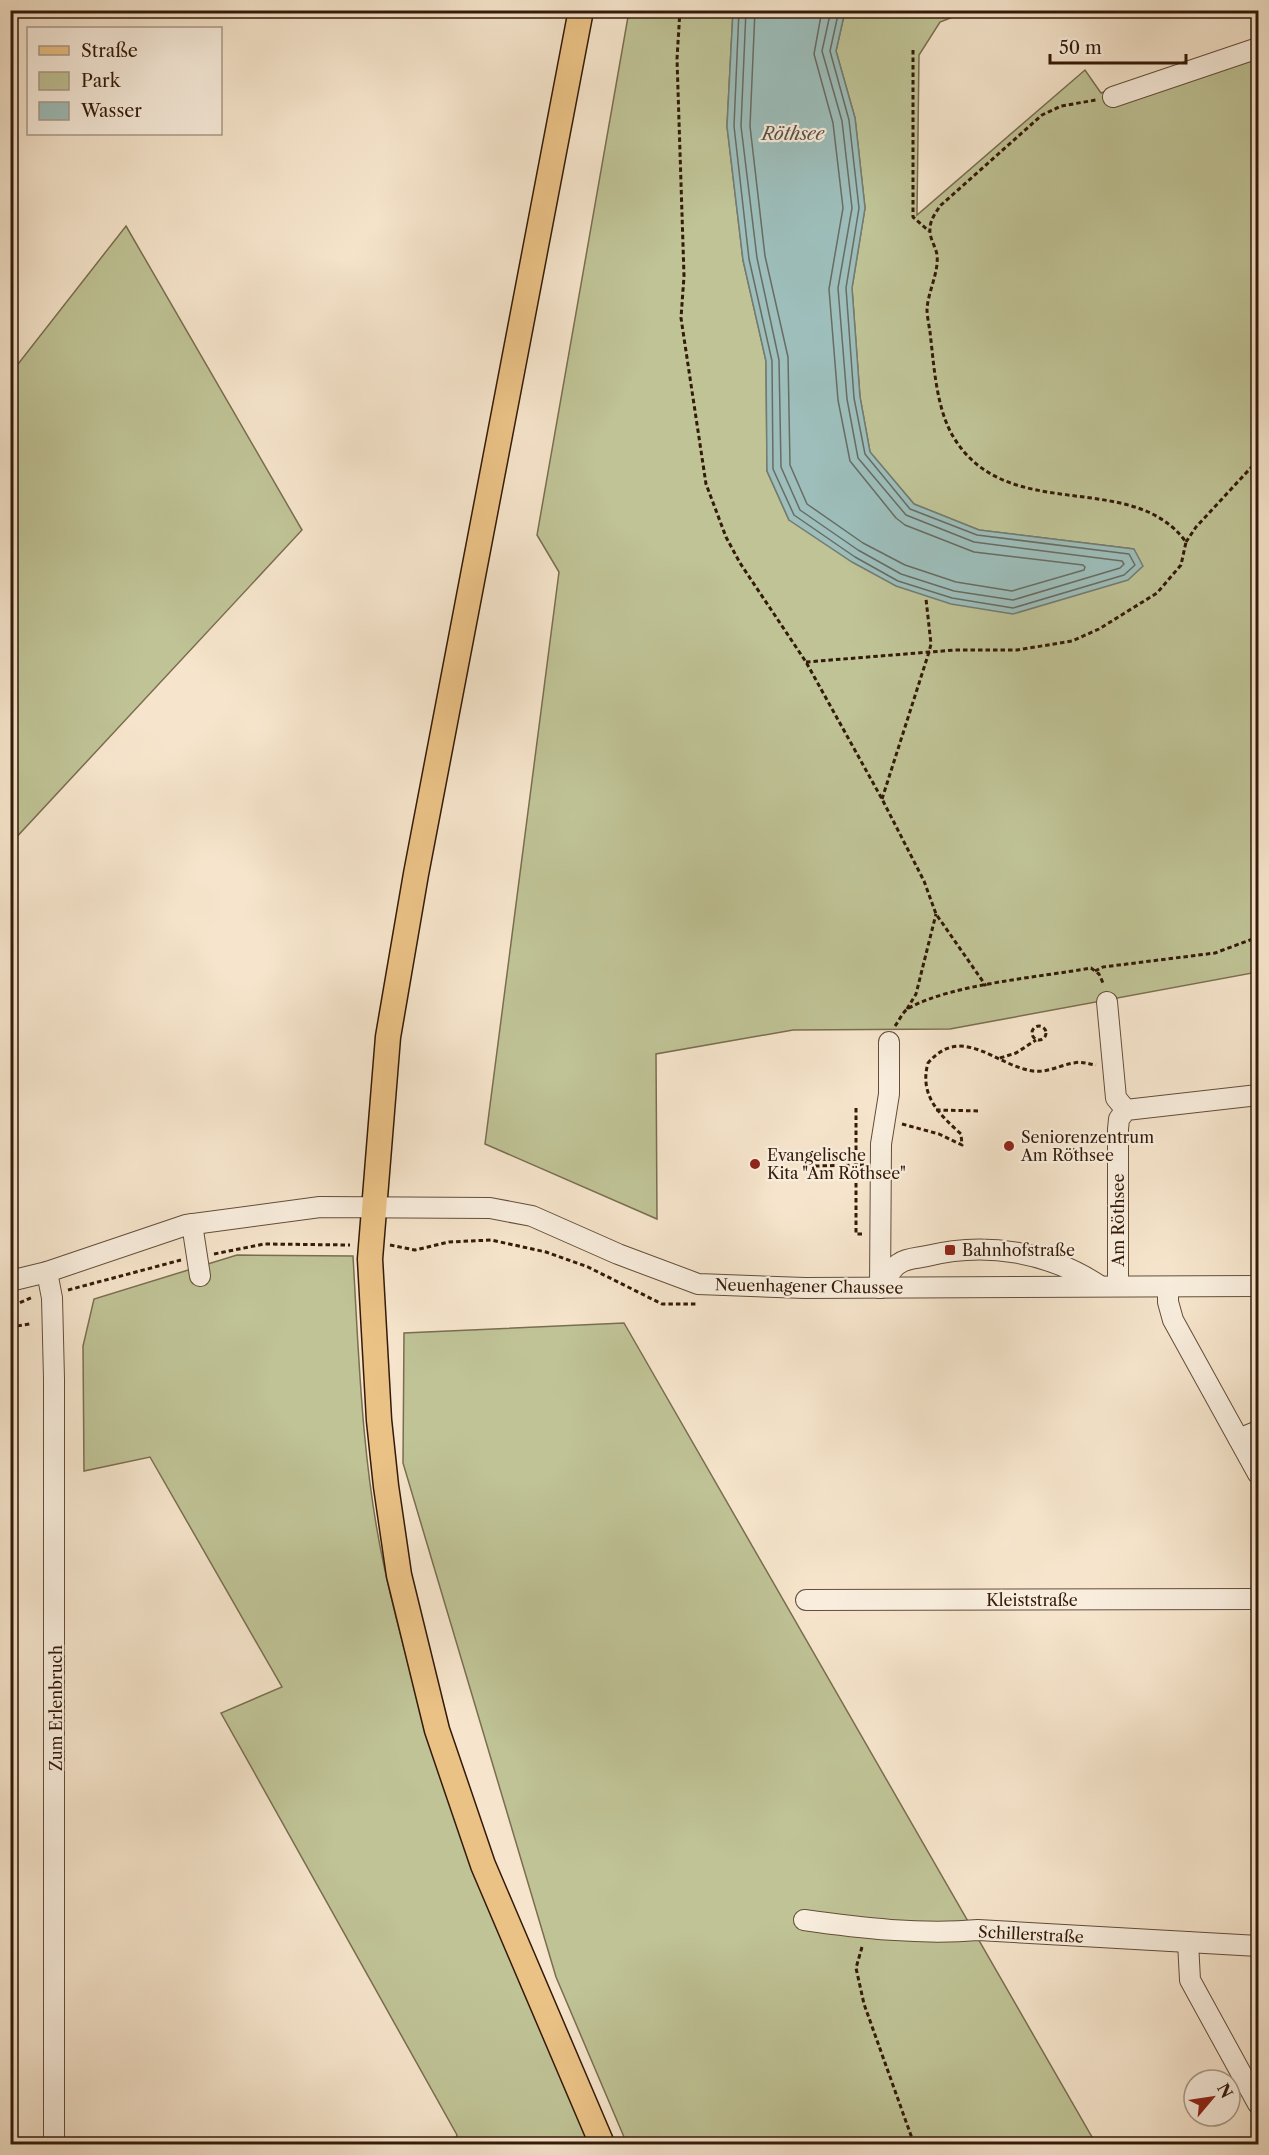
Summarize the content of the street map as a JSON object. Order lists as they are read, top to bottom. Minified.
{"streets":{"street":["Am Röthsee","Neuenhagener Chaussee","Kleiststraße","Zum Erlenbruch","Schillerstraße"]},"crossings":[["Am Röthsee","Neuenhagener Chaussee"],["Neuenhagener Chaussee","Zum Erlenbruch"]],"water":["Röthsee"],"places":{"other":["Seniorenzentrum Am Röthsee","Evangelische Kita \"Am Röthsee\""],"transit":["Bahnhofstraße"]},"legend":["Straße","Park","Wasser"],"scale_bar":"50 m","north":"top right"}
